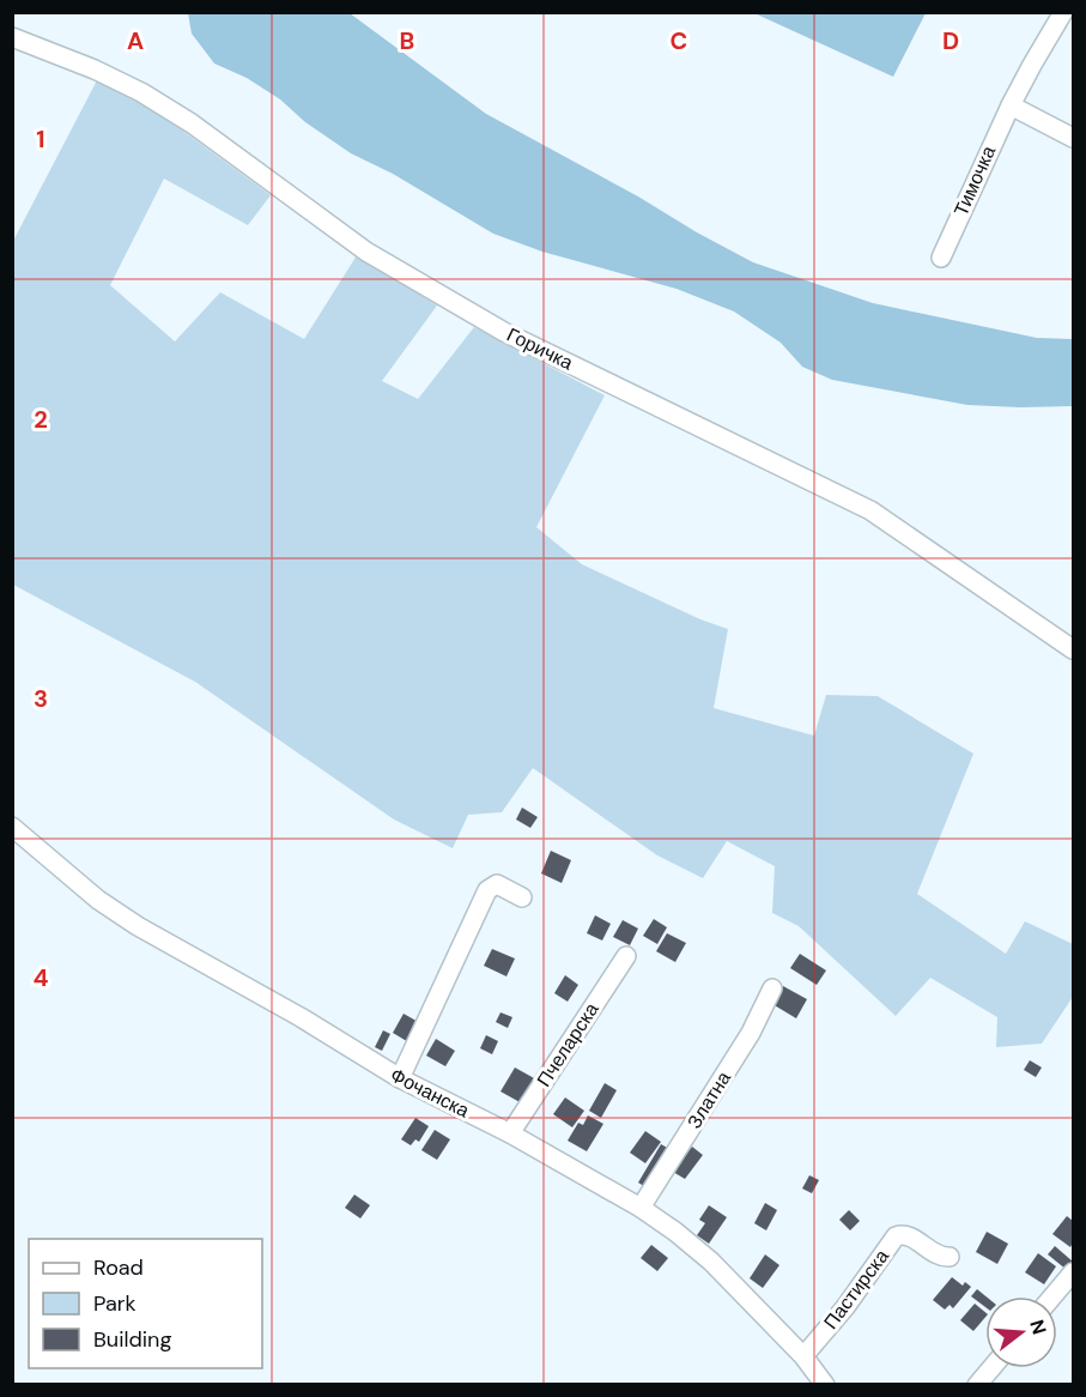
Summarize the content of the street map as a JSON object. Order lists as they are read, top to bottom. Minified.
{"streets":{"street":["Тимочка","Горичка","Пчеларска","Фочанска","Златна","Пастирска"]},"crossings":[["Пчеларска","Фочанска"],["Фочанска","Златна"],["Фочанска","Пастирска"]],"legend":["Road","Park","Building"],"north":"right","grid":{"columns":["A","B","C","D"],"rows":["1","2","3","4"]}}
